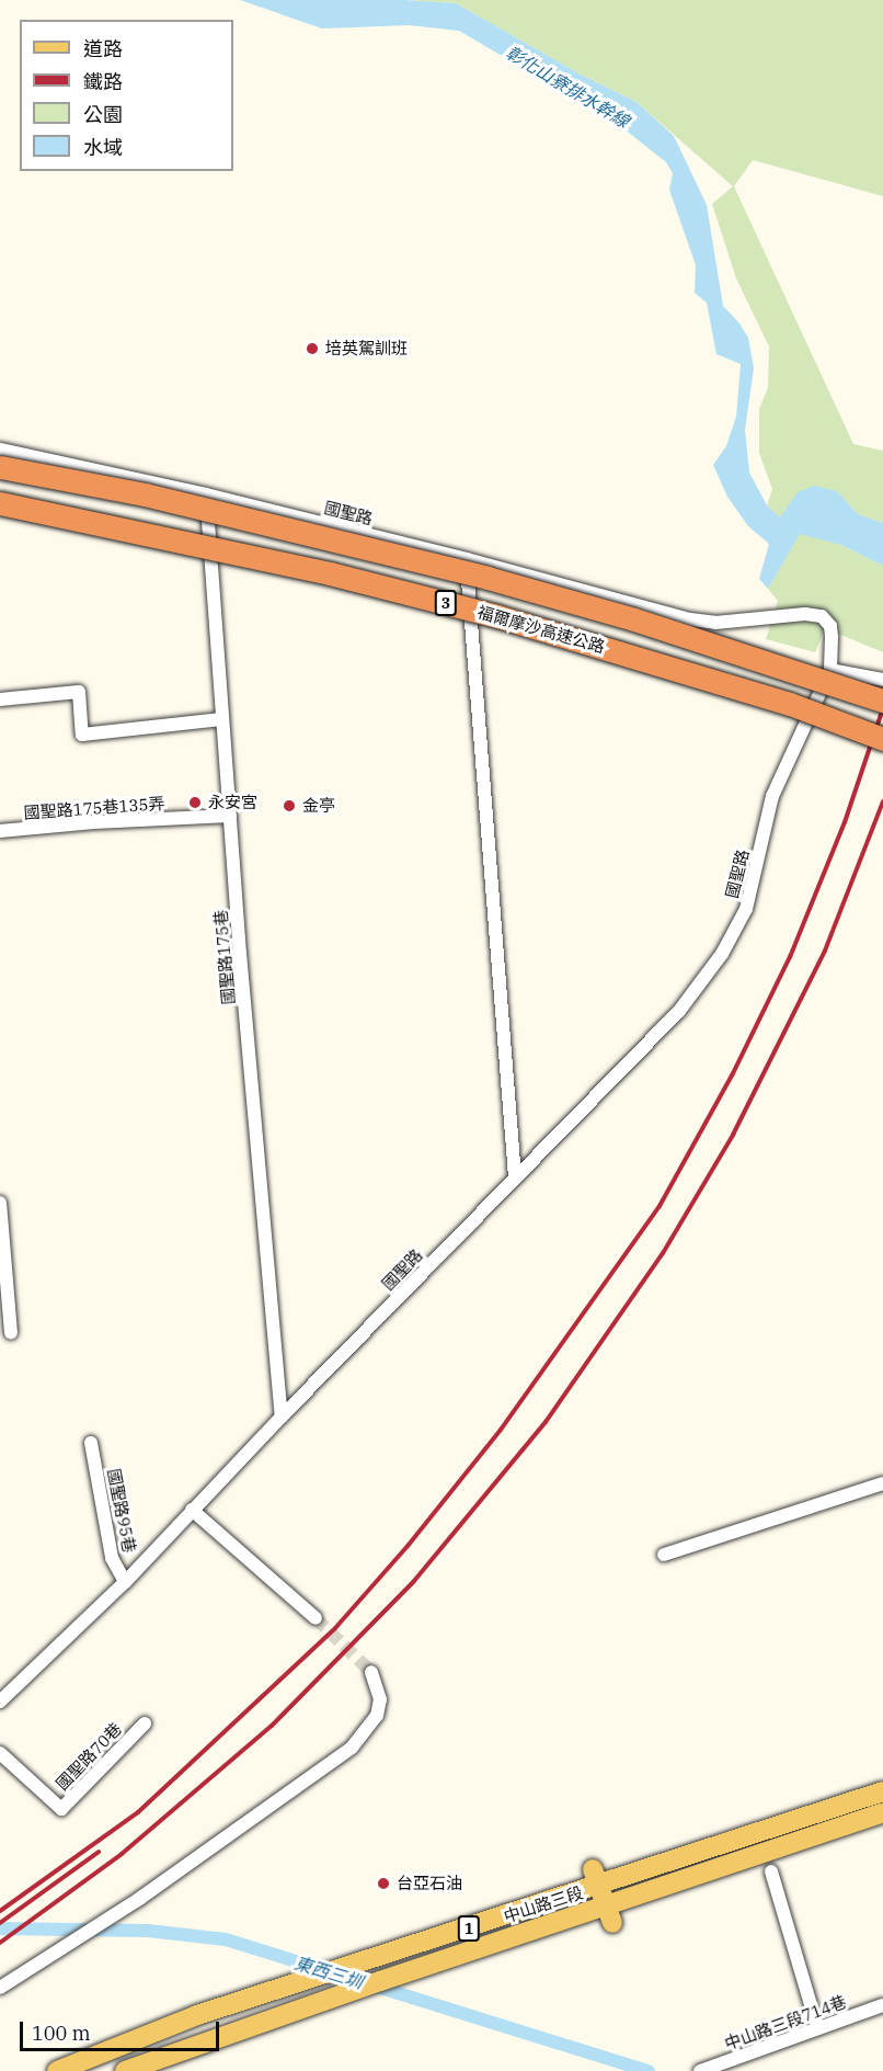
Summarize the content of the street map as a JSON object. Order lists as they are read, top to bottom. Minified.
{"streets":{"highway":["3","福爾摩沙高速公路"],"main road":["中山路三段","1"],"street":["國聖路","國聖路175巷135弄","國聖路175巷","國聖路95巷","國聖路70巷","中山路三段714巷"]},"crossings":[["國聖路","國聖路175巷"],["國聖路","國聖路95巷"],["國聖路175巷135弄","國聖路175巷"]],"water":["彰化山寮排水幹線","東西三圳"],"places":["培英駕訓班","永安宮","金亭","台亞石油"],"legend":["道路","鐵路","公園","水域"],"scale_bar":"100 m"}
